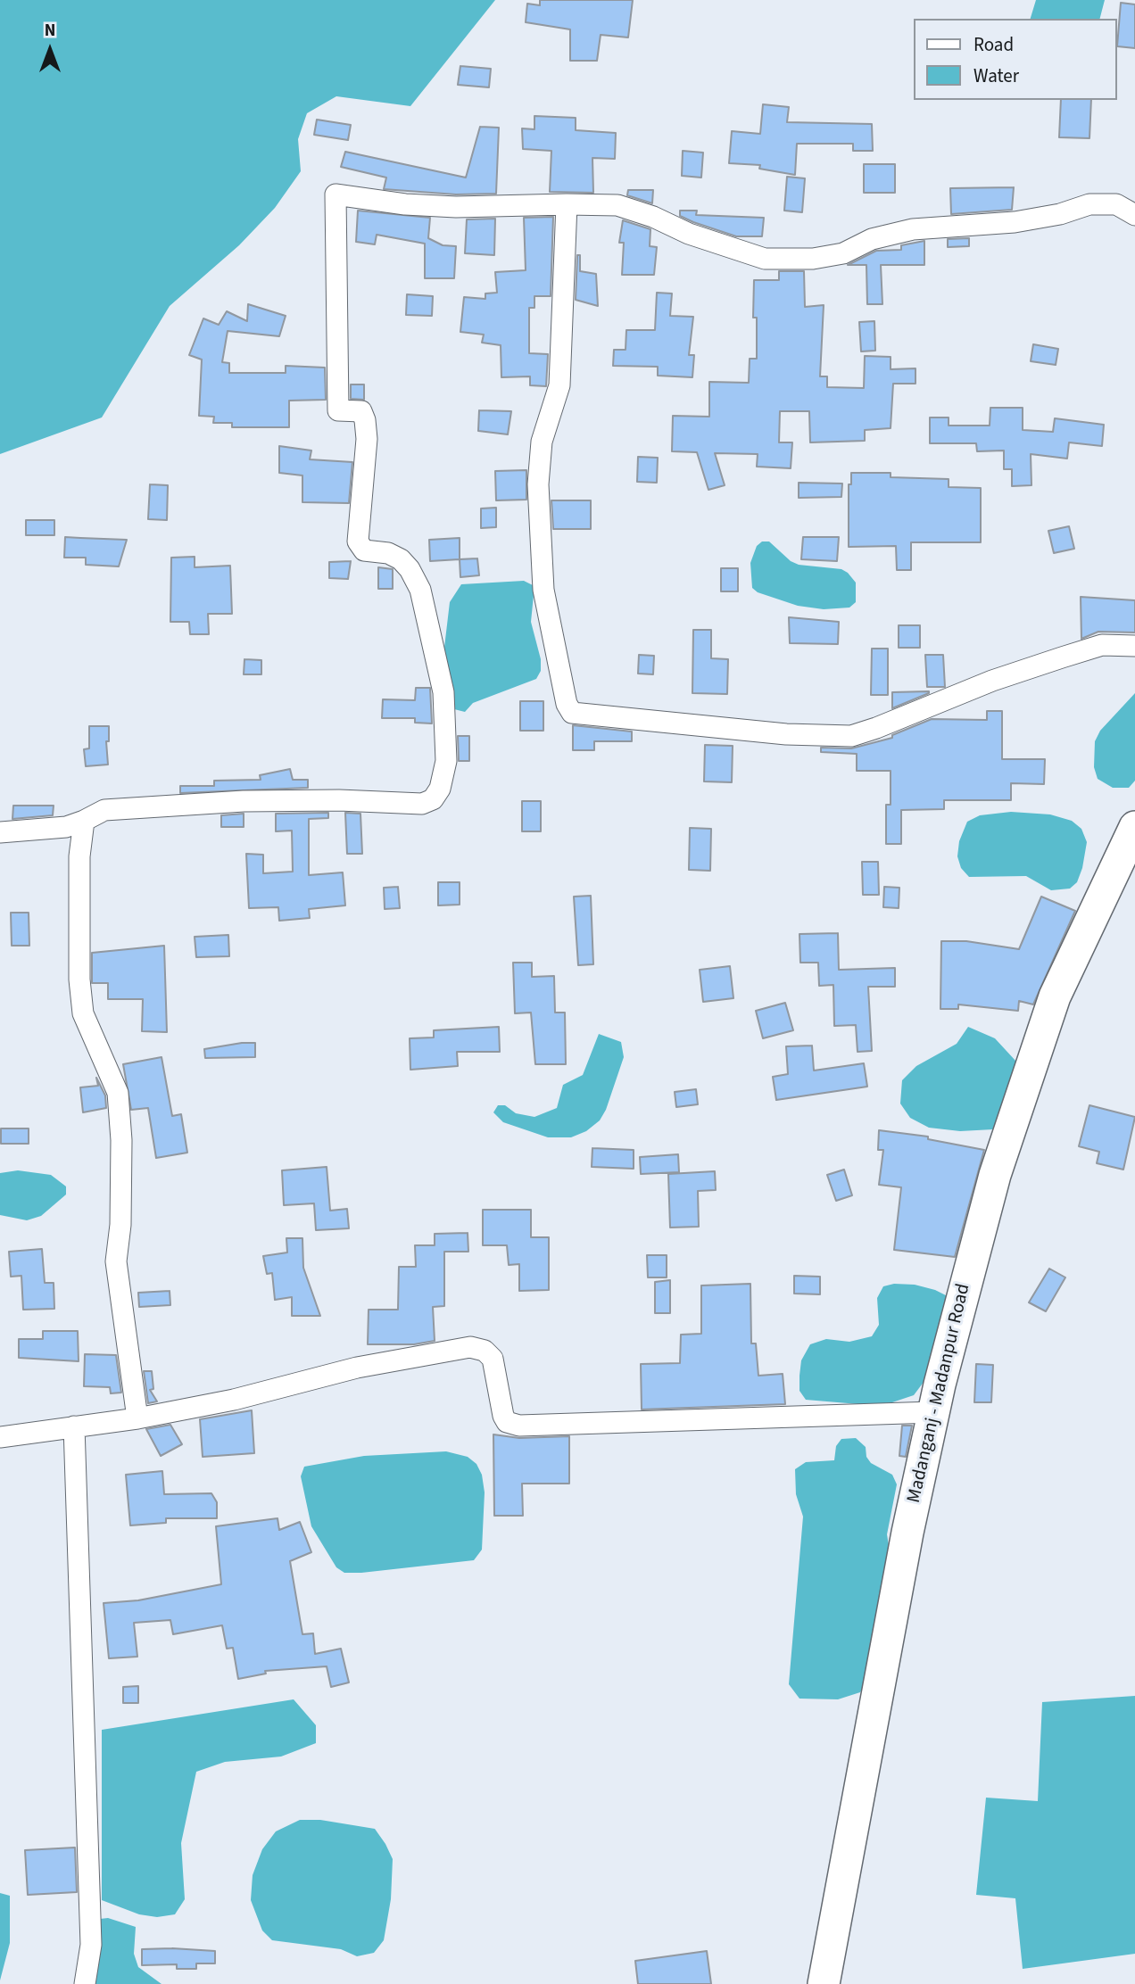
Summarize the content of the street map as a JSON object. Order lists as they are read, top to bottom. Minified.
{"streets":{"main road":["Madanganj - Madanpur Road"]},"legend":["Road","Water"],"north":"top"}
